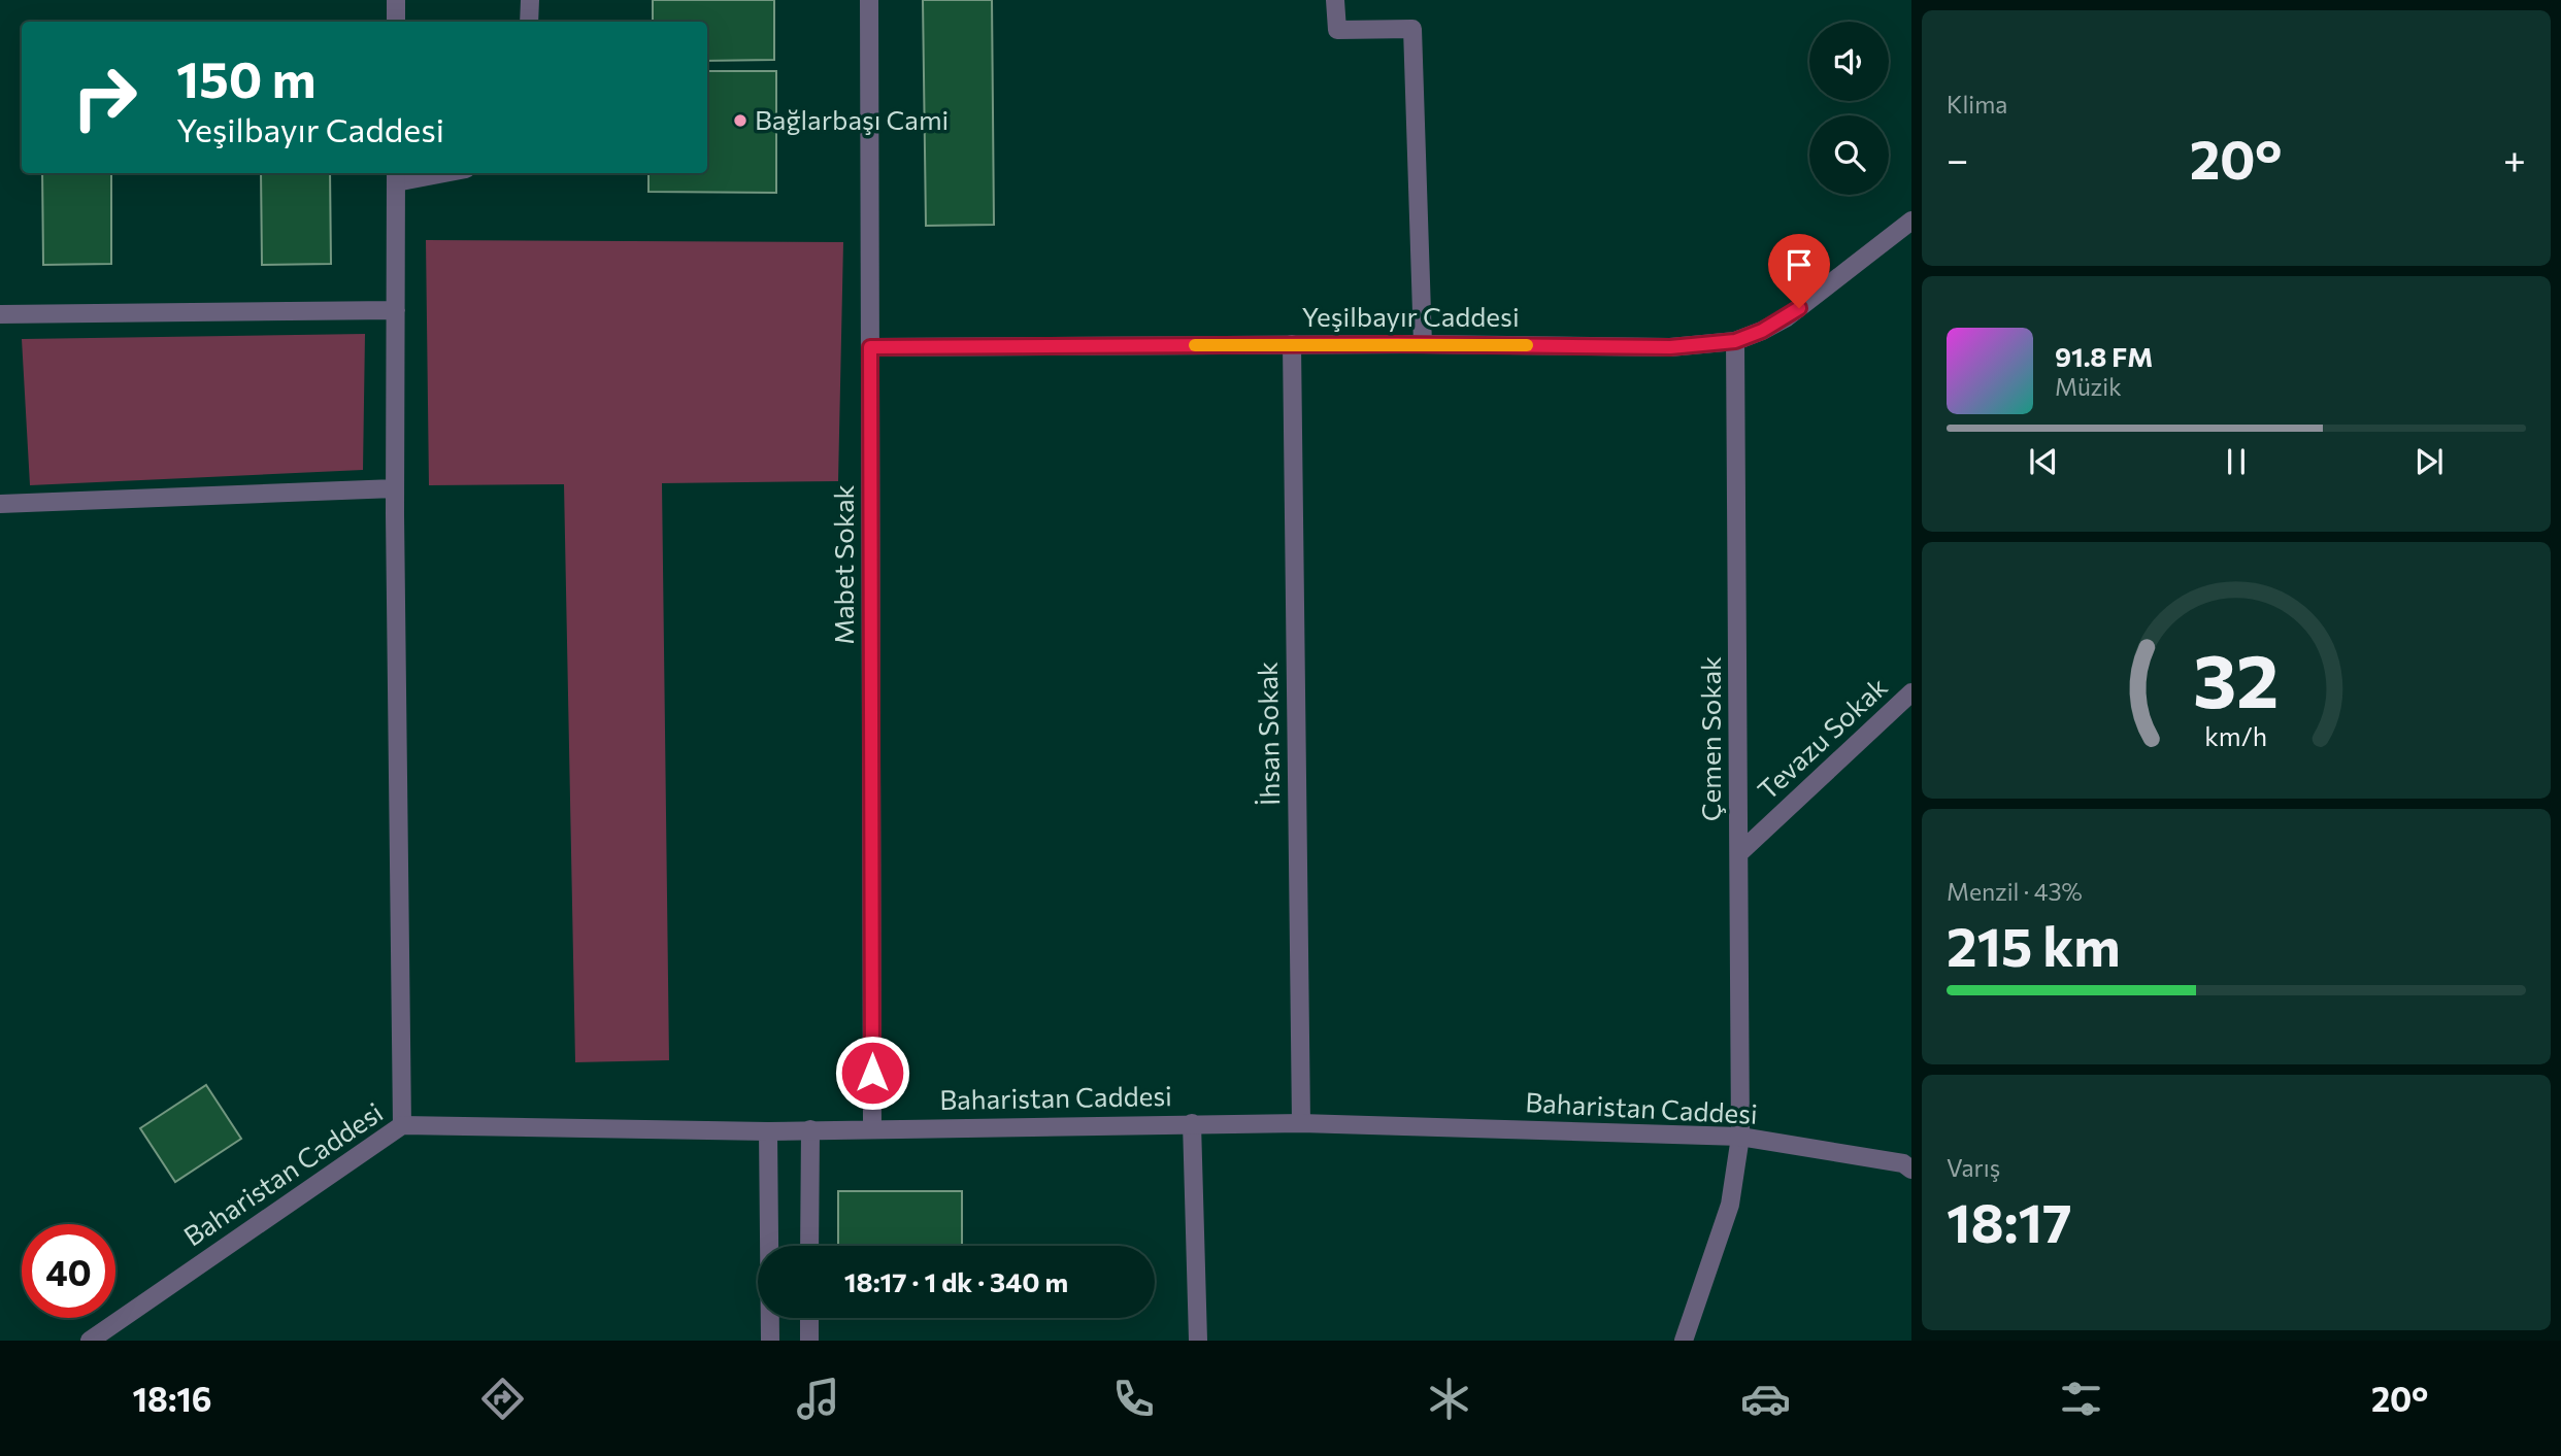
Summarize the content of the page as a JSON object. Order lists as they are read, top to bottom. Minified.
{"streets":{"street":["Yeşilbayır Caddesi","Mabet Sokak","İhsan Sokak","Çemen Sokak","Tevazu Sokak","Baharistan Caddesi"]},"crossings":[["Yeşilbayır Caddesi","Mabet Sokak"],["Yeşilbayır Caddesi","İhsan Sokak"],["Yeşilbayır Caddesi","Çemen Sokak"],["Mabet Sokak","Baharistan Caddesi"],["İhsan Sokak","Baharistan Caddesi"],["Çemen Sokak","Tevazu Sokak"],["Çemen Sokak","Baharistan Caddesi"]],"places":["Bağlarbaşı Cami"],"page":{"tile":["Klima",["Menzil · 43%","215 km"],["Varış","18:17"]],"turn":["150 m","Yeşilbayır Caddesi"],"heat":["−","20°","+"],"song":["91.8 FM","Müzik"],"limit":"40","trip":"18:17 · 1 dk · 340 m","tabs":["18:16","20°"],"gauge":["32","km/h"]}}
